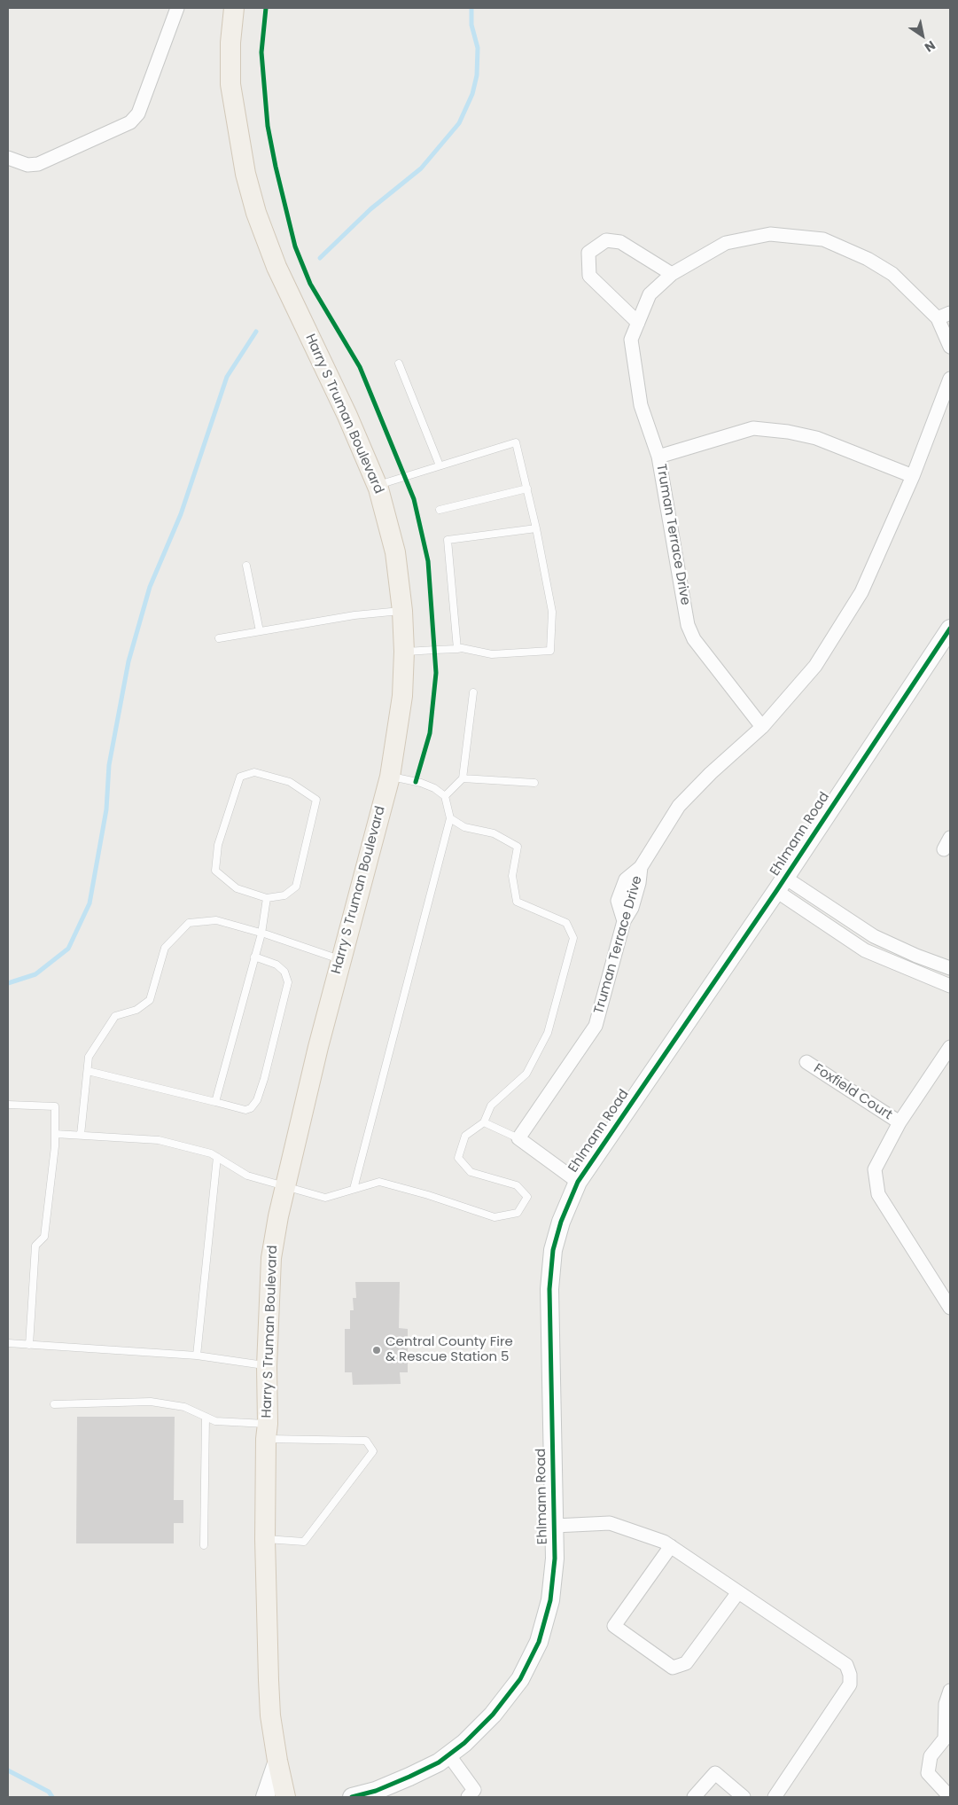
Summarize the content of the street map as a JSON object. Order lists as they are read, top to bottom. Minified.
{"streets":{"main road":["Harry S Truman Boulevard"],"street":["Truman Terrace Drive","Ehlmann Road","Foxfield Court"]},"places":["Central County Fire & Rescue Station 5"],"north":"bottom right"}
